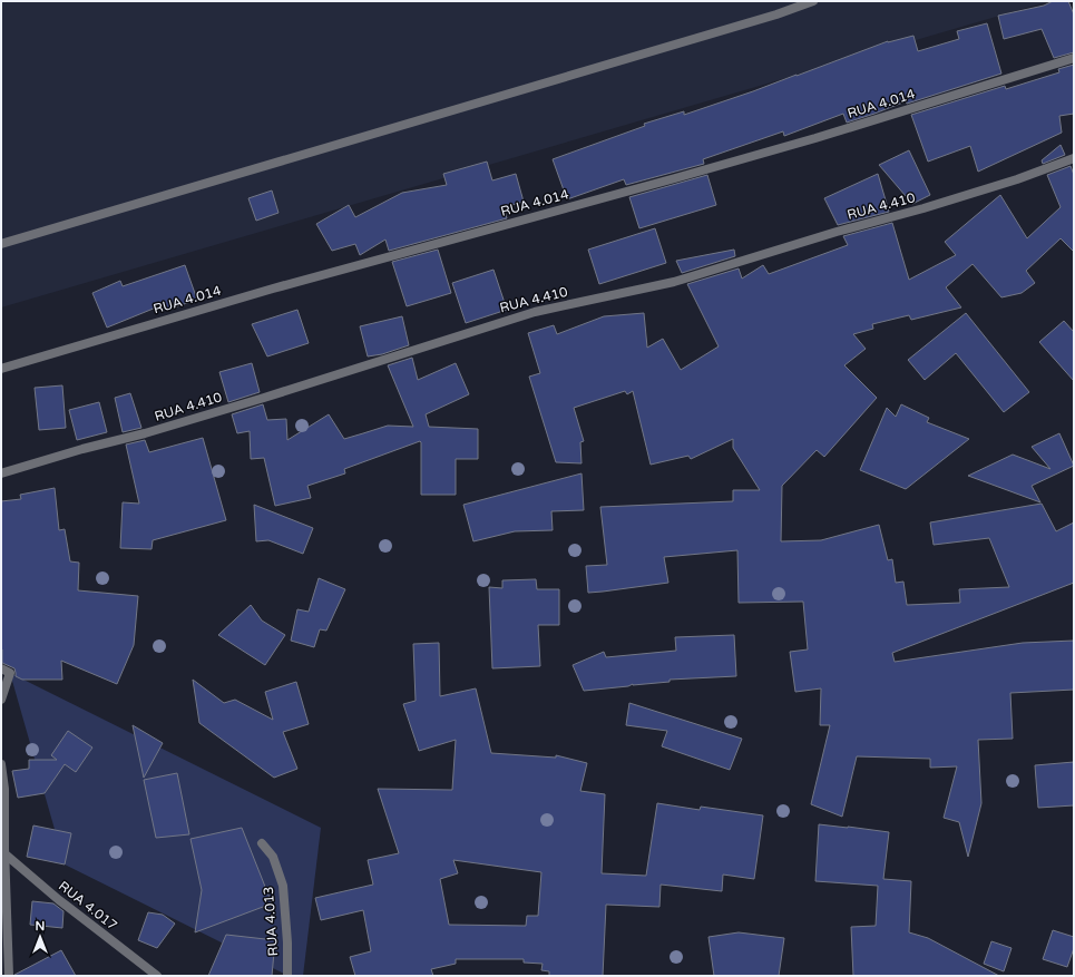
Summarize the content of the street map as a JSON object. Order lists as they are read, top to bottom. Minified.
{"streets":{"street":["RUA 4.014","RUA 4.410","RUA 4.017","RUA 4.013"]},"north":"top"}
